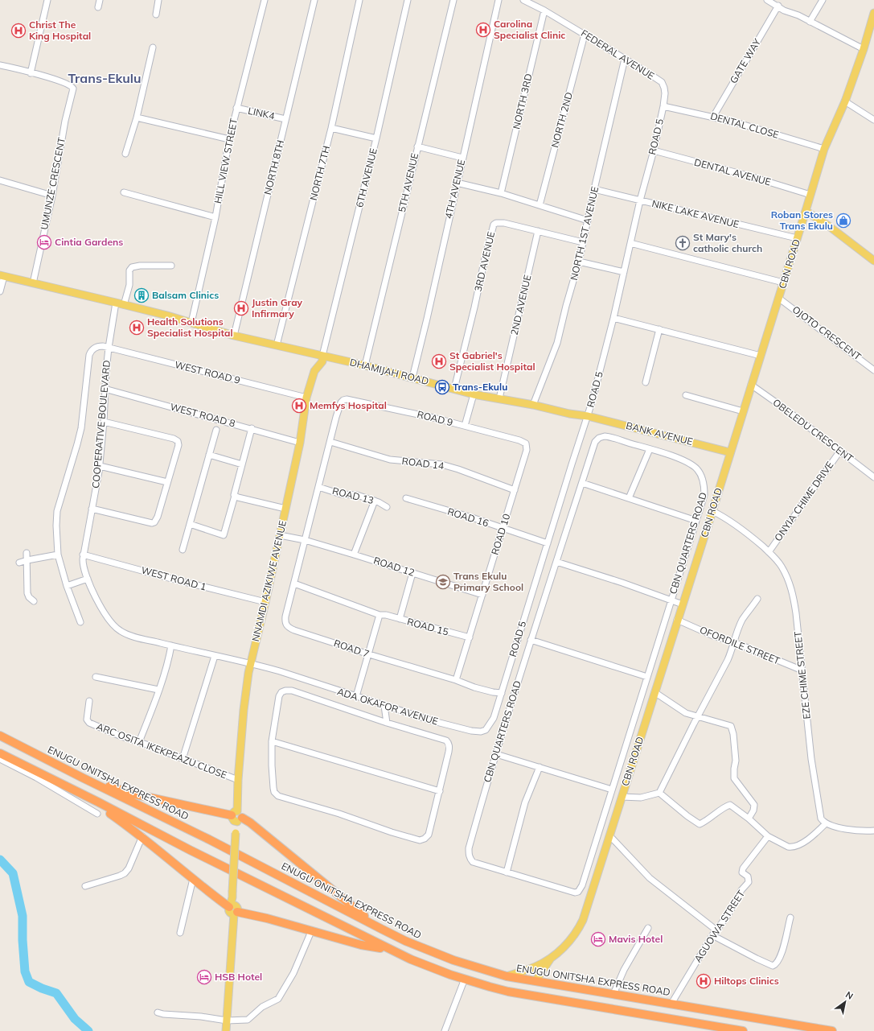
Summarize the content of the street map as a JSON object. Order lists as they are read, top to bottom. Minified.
{"streets":{"highway":["ENUGU ONITSHA EXPRESS ROAD"],"main road":["CBN ROAD","DHAMIJAH ROAD","BANK AVENUE","NNAMDI AZIKIWE AVENUE"],"street":["FEDERAL AVENUE","GATE WAY","NORTH 3RD","LINK4","NORTH 2ND","DENTAL CLOSE","ROAD 5","HILL VIEW STREET","NORTH 8TH","DENTAL AVENUE","NORTH 7TH","6TH AVENUE","5TH AVENUE","UMUNZE CRESCENT","4TH AVENUE","NIKE LAKE AVENUE","NORTH 1ST AVENUE","3RD AVENUE","2ND AVENUE","OJOTO CRESCENT","WEST ROAD 9","WEST ROAD 8","ROAD 9","COOPERATIVE BOULEVARD","OBELEDU CRESCENT","ROAD 14","ROAD 13","ONYIA CHIME DRIVE","ROAD 16","ROAD 10","CBN QUARTERS ROAD","ROAD 12","WEST ROAD 1","ROAD 15","OFORDILE STREET","ROAD 7","EZE CHIME STREET","ADA OKAFOR AVENUE","ARC OSITA IKEKPEAZU CLOSE","AGUOWA STREET"]},"crossings":[["FEDERAL AVENUE","NORTH 3RD"],["FEDERAL AVENUE","NORTH 2ND"],["FEDERAL AVENUE","ROAD 5"],["FEDERAL AVENUE","NORTH 1ST AVENUE"],["GATE WAY","DENTAL CLOSE"],["LINK4","HILL VIEW STREET"],["LINK4","NORTH 8TH"],["DENTAL CLOSE","ROAD 5"],["DENTAL CLOSE","CBN ROAD"],["ROAD 5","DENTAL AVENUE"],["ROAD 5","NIKE LAKE AVENUE"],["ROAD 5","DHAMIJAH ROAD"],["ROAD 5","BANK AVENUE"],["ROAD 5","ROAD 16"],["ROAD 5","ROAD 7"],["ROAD 5","ADA OKAFOR AVENUE"],["HILL VIEW STREET","DHAMIJAH ROAD"],["NORTH 8TH","DHAMIJAH ROAD"],["DENTAL AVENUE","CBN ROAD"],["NORTH 7TH","DHAMIJAH ROAD"],["6TH AVENUE","DHAMIJAH ROAD"],["6TH AVENUE","NNAMDI AZIKIWE AVENUE"],["5TH AVENUE","DHAMIJAH ROAD"],["UMUNZE CRESCENT","DHAMIJAH ROAD"],["4TH AVENUE","DHAMIJAH ROAD"],["NIKE LAKE AVENUE","NORTH 1ST AVENUE"],["NIKE LAKE AVENUE","CBN ROAD"],["NORTH 1ST AVENUE","3RD AVENUE"],["NORTH 1ST AVENUE","DHAMIJAH ROAD"],["3RD AVENUE","2ND AVENUE"],["3RD AVENUE","DHAMIJAH ROAD"],["CBN ROAD","OJOTO CRESCENT"],["CBN ROAD","OBELEDU CRESCENT"],["CBN ROAD","BANK AVENUE"],["CBN ROAD","OFORDILE STREET"],["CBN ROAD","EZE CHIME STREET"],["CBN ROAD","ENUGU ONITSHA EXPRESS ROAD"],["2ND AVENUE","DHAMIJAH ROAD"],["DHAMIJAH ROAD","COOPERATIVE BOULEVARD"],["DHAMIJAH ROAD","BANK AVENUE"],["DHAMIJAH ROAD","NNAMDI AZIKIWE AVENUE"],["WEST ROAD 9","COOPERATIVE BOULEVARD"],["WEST ROAD 9","NNAMDI AZIKIWE AVENUE"],["WEST ROAD 8","COOPERATIVE BOULEVARD"],["WEST ROAD 8","NNAMDI AZIKIWE AVENUE"],["ROAD 9","ROAD 10"],["ROAD 9","ROAD 7"],["COOPERATIVE BOULEVARD","WEST ROAD 1"],["COOPERATIVE BOULEVARD","NNAMDI AZIKIWE AVENUE"],["COOPERATIVE BOULEVARD","ADA OKAFOR AVENUE"],["OBELEDU CRESCENT","ONYIA CHIME DRIVE"],["ROAD 14","ROAD 10"],["ROAD 14","ROAD 7"],["ROAD 13","ROAD 7"],["ONYIA CHIME DRIVE","EZE CHIME STREET"],["ROAD 16","ROAD 10"],["ROAD 10","ROAD 12"],["ROAD 10","ROAD 15"],["ROAD 10","ROAD 7"],["ROAD 12","NNAMDI AZIKIWE AVENUE"],["ROAD 12","ROAD 7"],["WEST ROAD 1","NNAMDI AZIKIWE AVENUE"],["NNAMDI AZIKIWE AVENUE","ADA OKAFOR AVENUE"],["NNAMDI AZIKIWE AVENUE","ARC OSITA IKEKPEAZU CLOSE"],["OFORDILE STREET","EZE CHIME STREET"],["ROAD 7","ADA OKAFOR AVENUE"],["EZE CHIME STREET","AGUOWA STREET"],["ENUGU ONITSHA EXPRESS ROAD","AGUOWA STREET"]],"districts":["Trans-Ekulu"],"places":{"hospital":["Carolina Specialist Clinic","Christ The King Hospital","Justin Gray Infirmary","Health Solutions Specialist Hospital","St Gabriel's Specialist Hospital","Memfys Hospital","Hiltops Clinics"],"shop":["Roban Stores Trans Ekulu"],"hotel":["Cintia Gardens","Mavis Hotel","HSB Hotel"],"church":["St Mary's catholic church"],"building":["Balsam Clinics"],"bus stop":["Trans-Ekulu"],"school or university":["Trans Ekulu Primary School"]},"north":"top right"}
